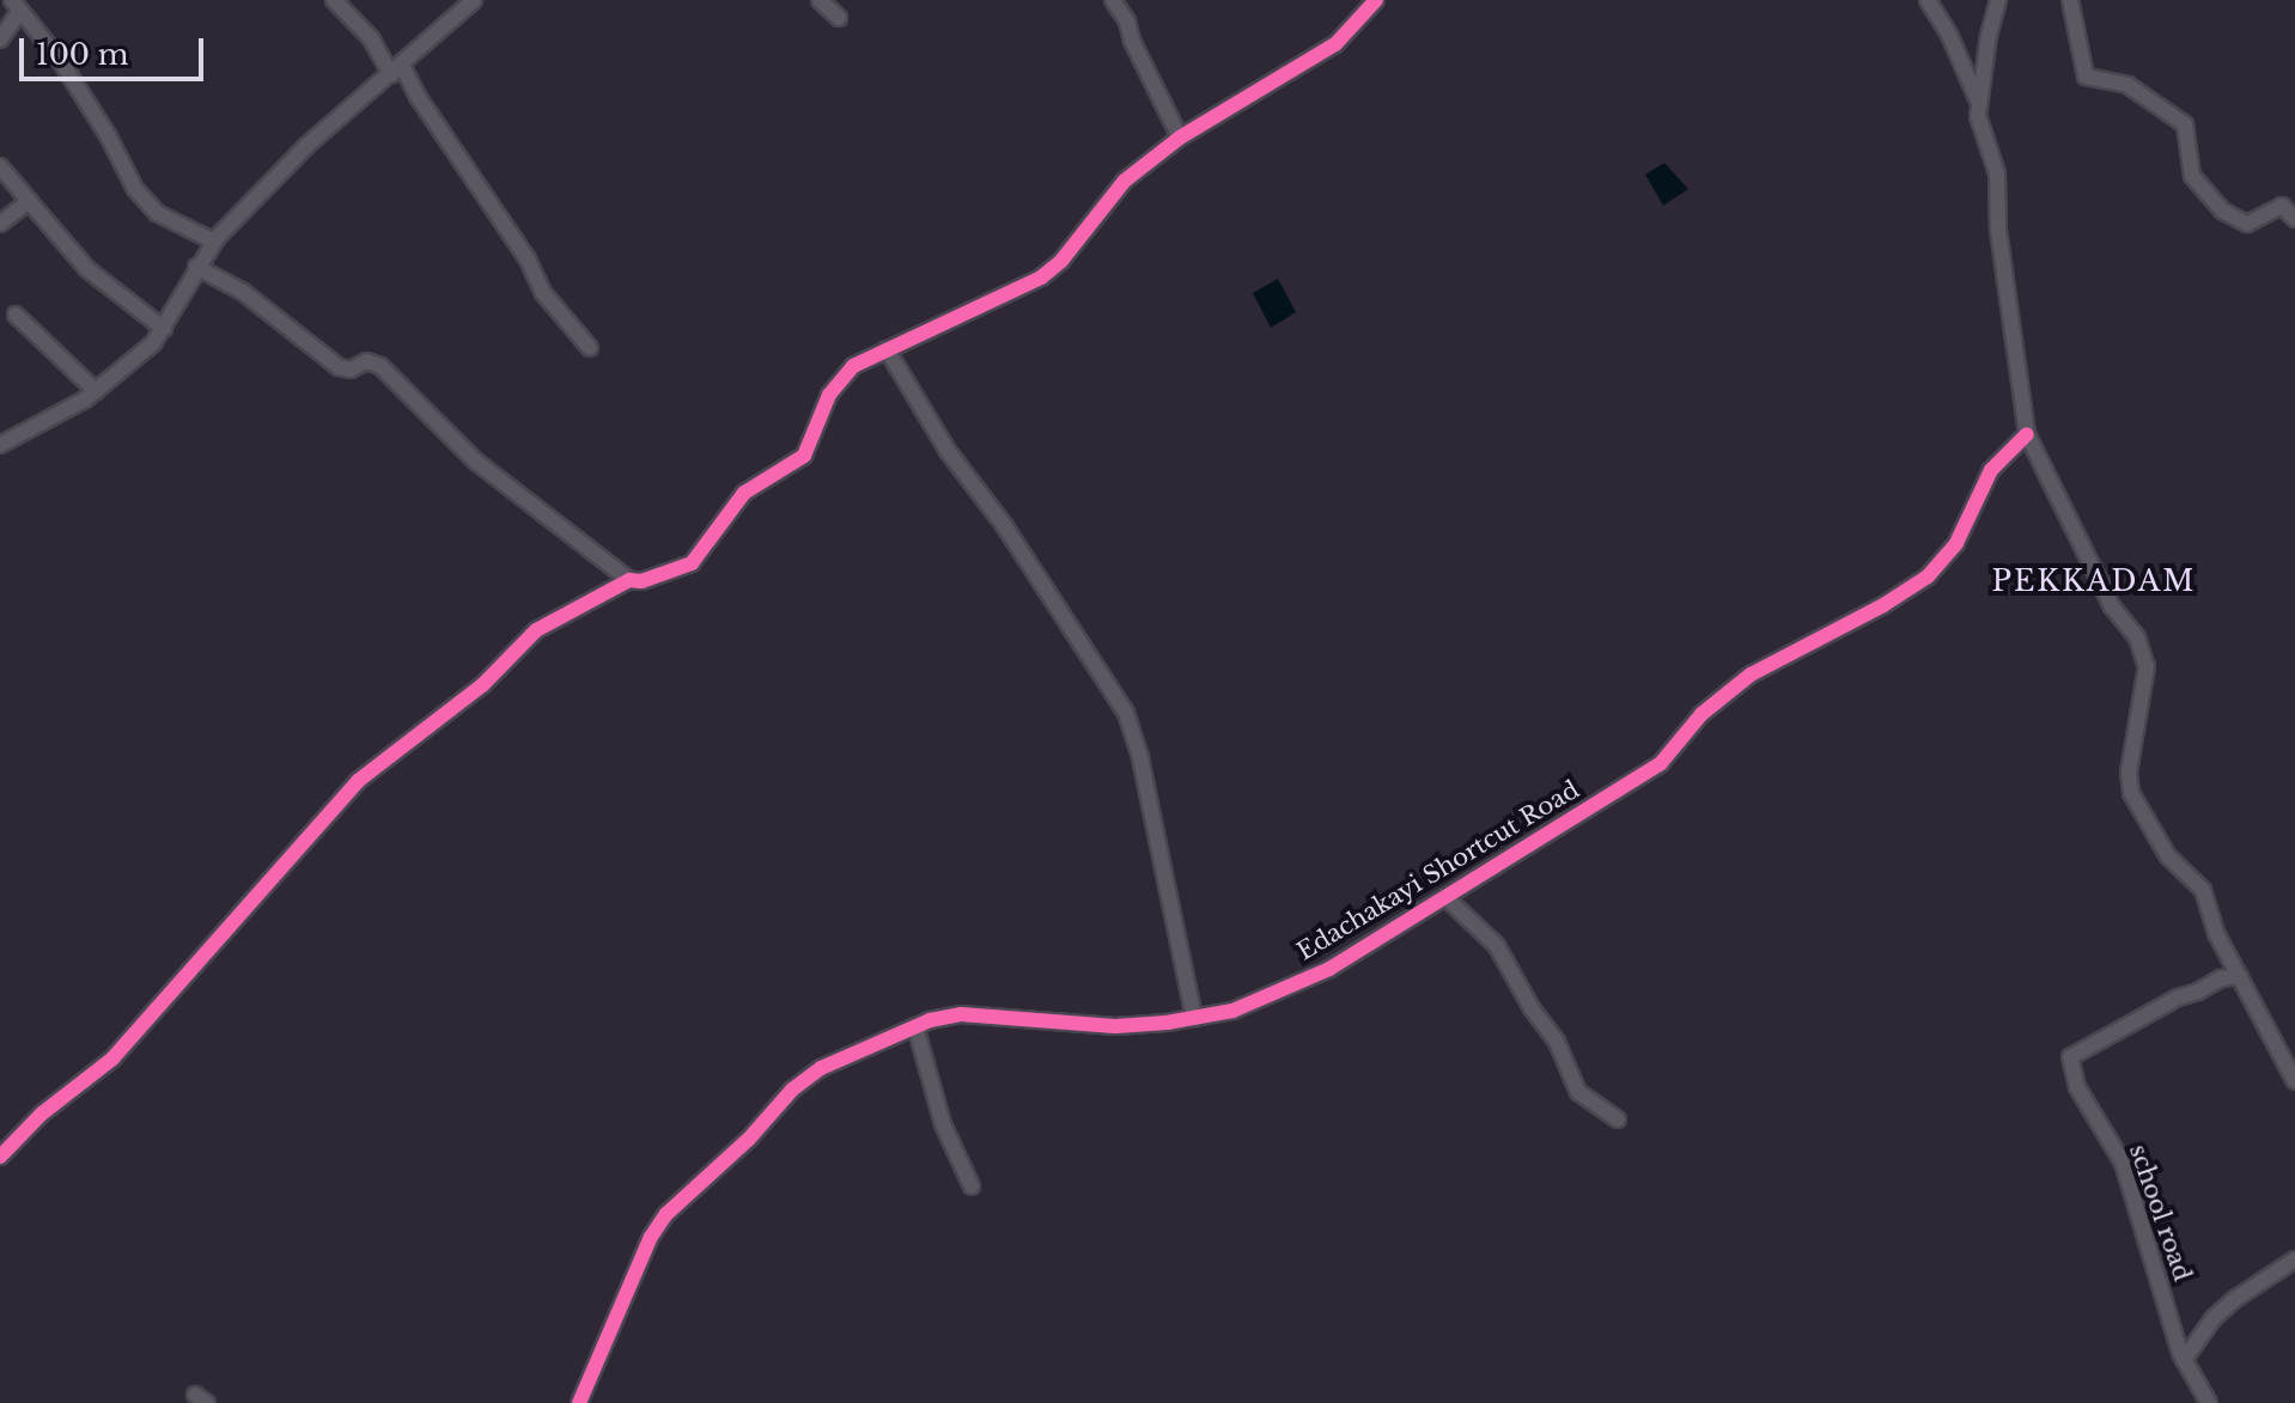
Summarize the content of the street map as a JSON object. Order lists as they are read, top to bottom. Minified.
{"streets":{"street":["Edachakayi Shortcut Road","school road"]},"districts":["PEKKADAM"],"scale_bar":"100 m"}
